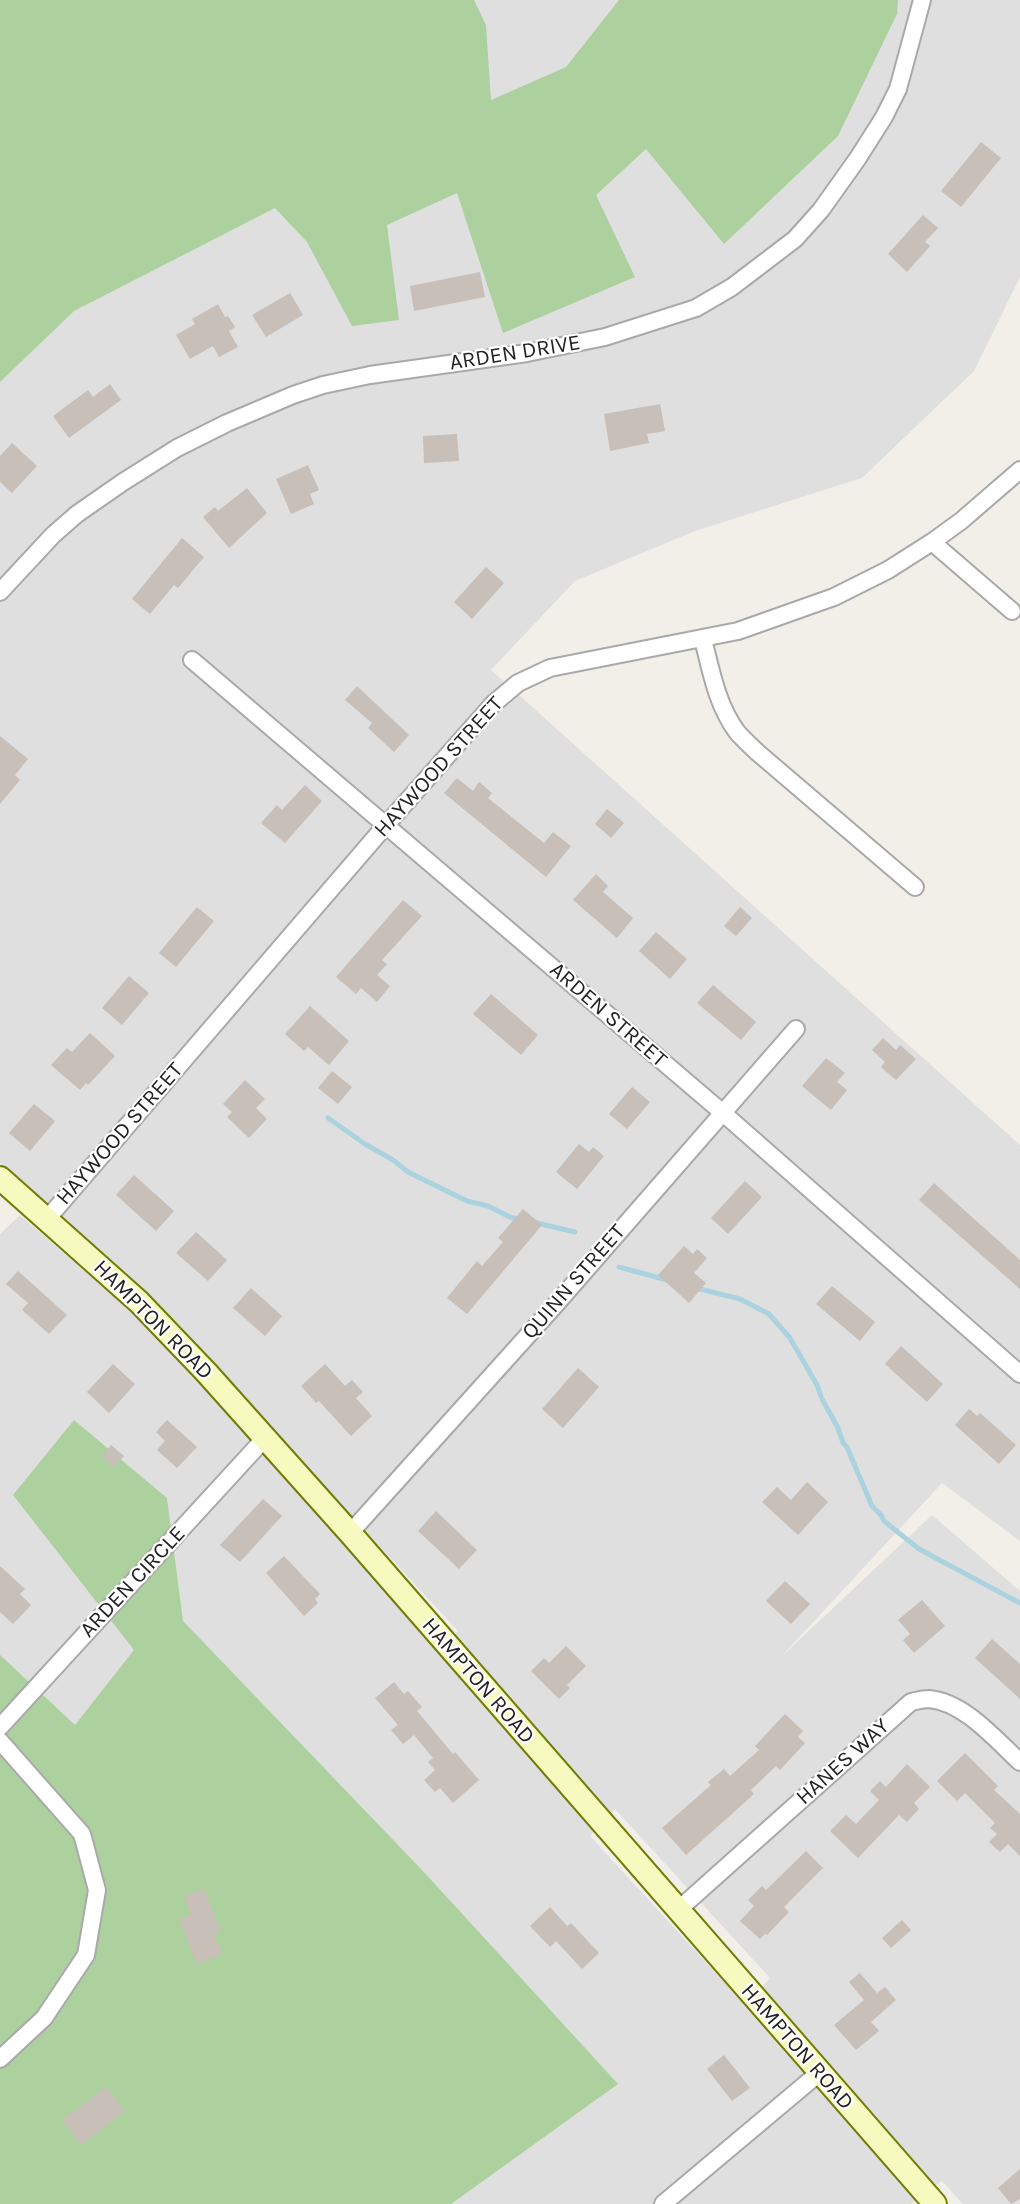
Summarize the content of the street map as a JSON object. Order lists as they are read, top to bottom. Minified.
{"streets":{"main road":["HAMPTON ROAD"],"street":["ARDEN DRIVE","HAYWOOD STREET","ARDEN STREET","QUINN STREET","ARDEN CIRCLE","HANES WAY"]},"crossings":[["HAYWOOD STREET","ARDEN STREET"],["HAYWOOD STREET","HAMPTON ROAD"],["ARDEN STREET","QUINN STREET"],["QUINN STREET","HAMPTON ROAD"],["HAMPTON ROAD","ARDEN CIRCLE"],["HAMPTON ROAD","HANES WAY"]]}
